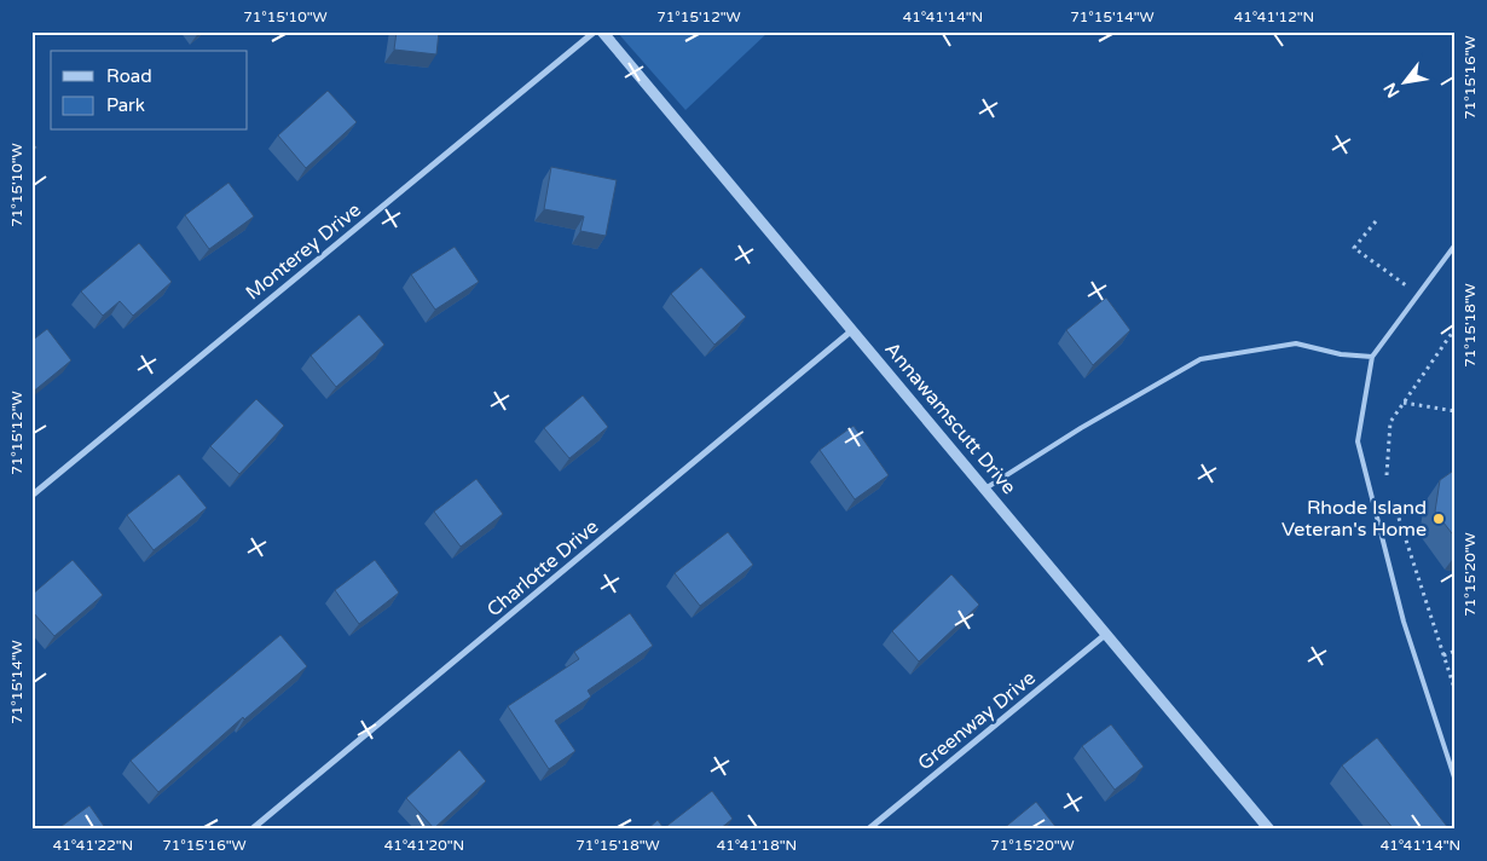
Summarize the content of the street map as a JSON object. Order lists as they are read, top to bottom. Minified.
{"streets":{"street":["Monterey Drive","Annawamscutt Drive","Charlotte Drive","Greenway Drive"]},"crossings":[["Annawamscutt Drive","Charlotte Drive"],["Annawamscutt Drive","Greenway Drive"]],"places":["Rhode Island Veteran's Home"],"legend":["Road","Park"],"north":"bottom left","coordinates":["71°15'10\"W","71°15'12\"W","41°41'14\"N","71°15'14\"W","41°41'12\"N","71°15'16\"W","71°15'18\"W","71°15'20\"W","41°41'22\"N","41°41'20\"N","41°41'18\"N"]}
